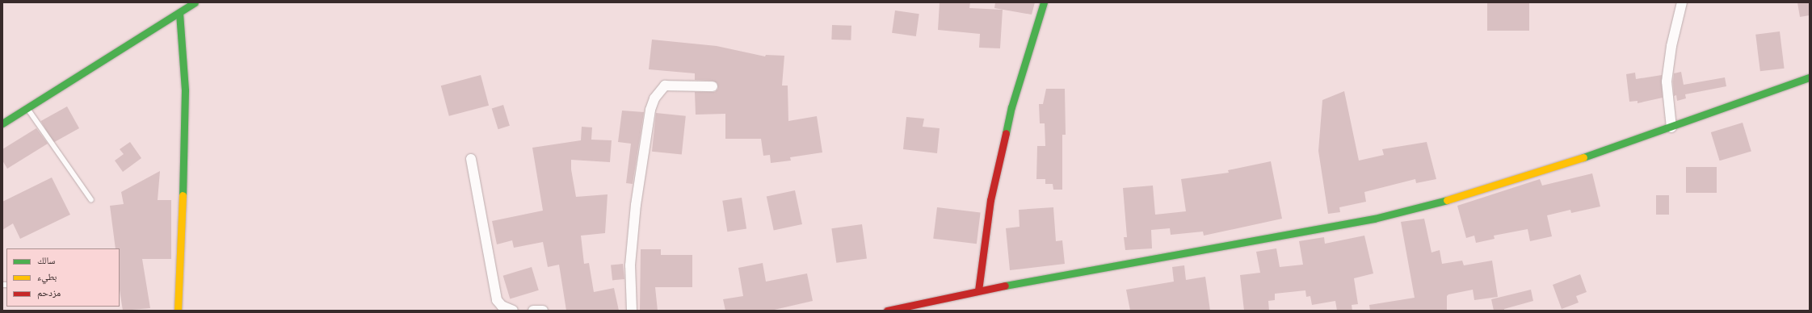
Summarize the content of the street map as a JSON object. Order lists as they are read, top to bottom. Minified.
{"legend":["سالك","بطيء","مزدحم"]}
